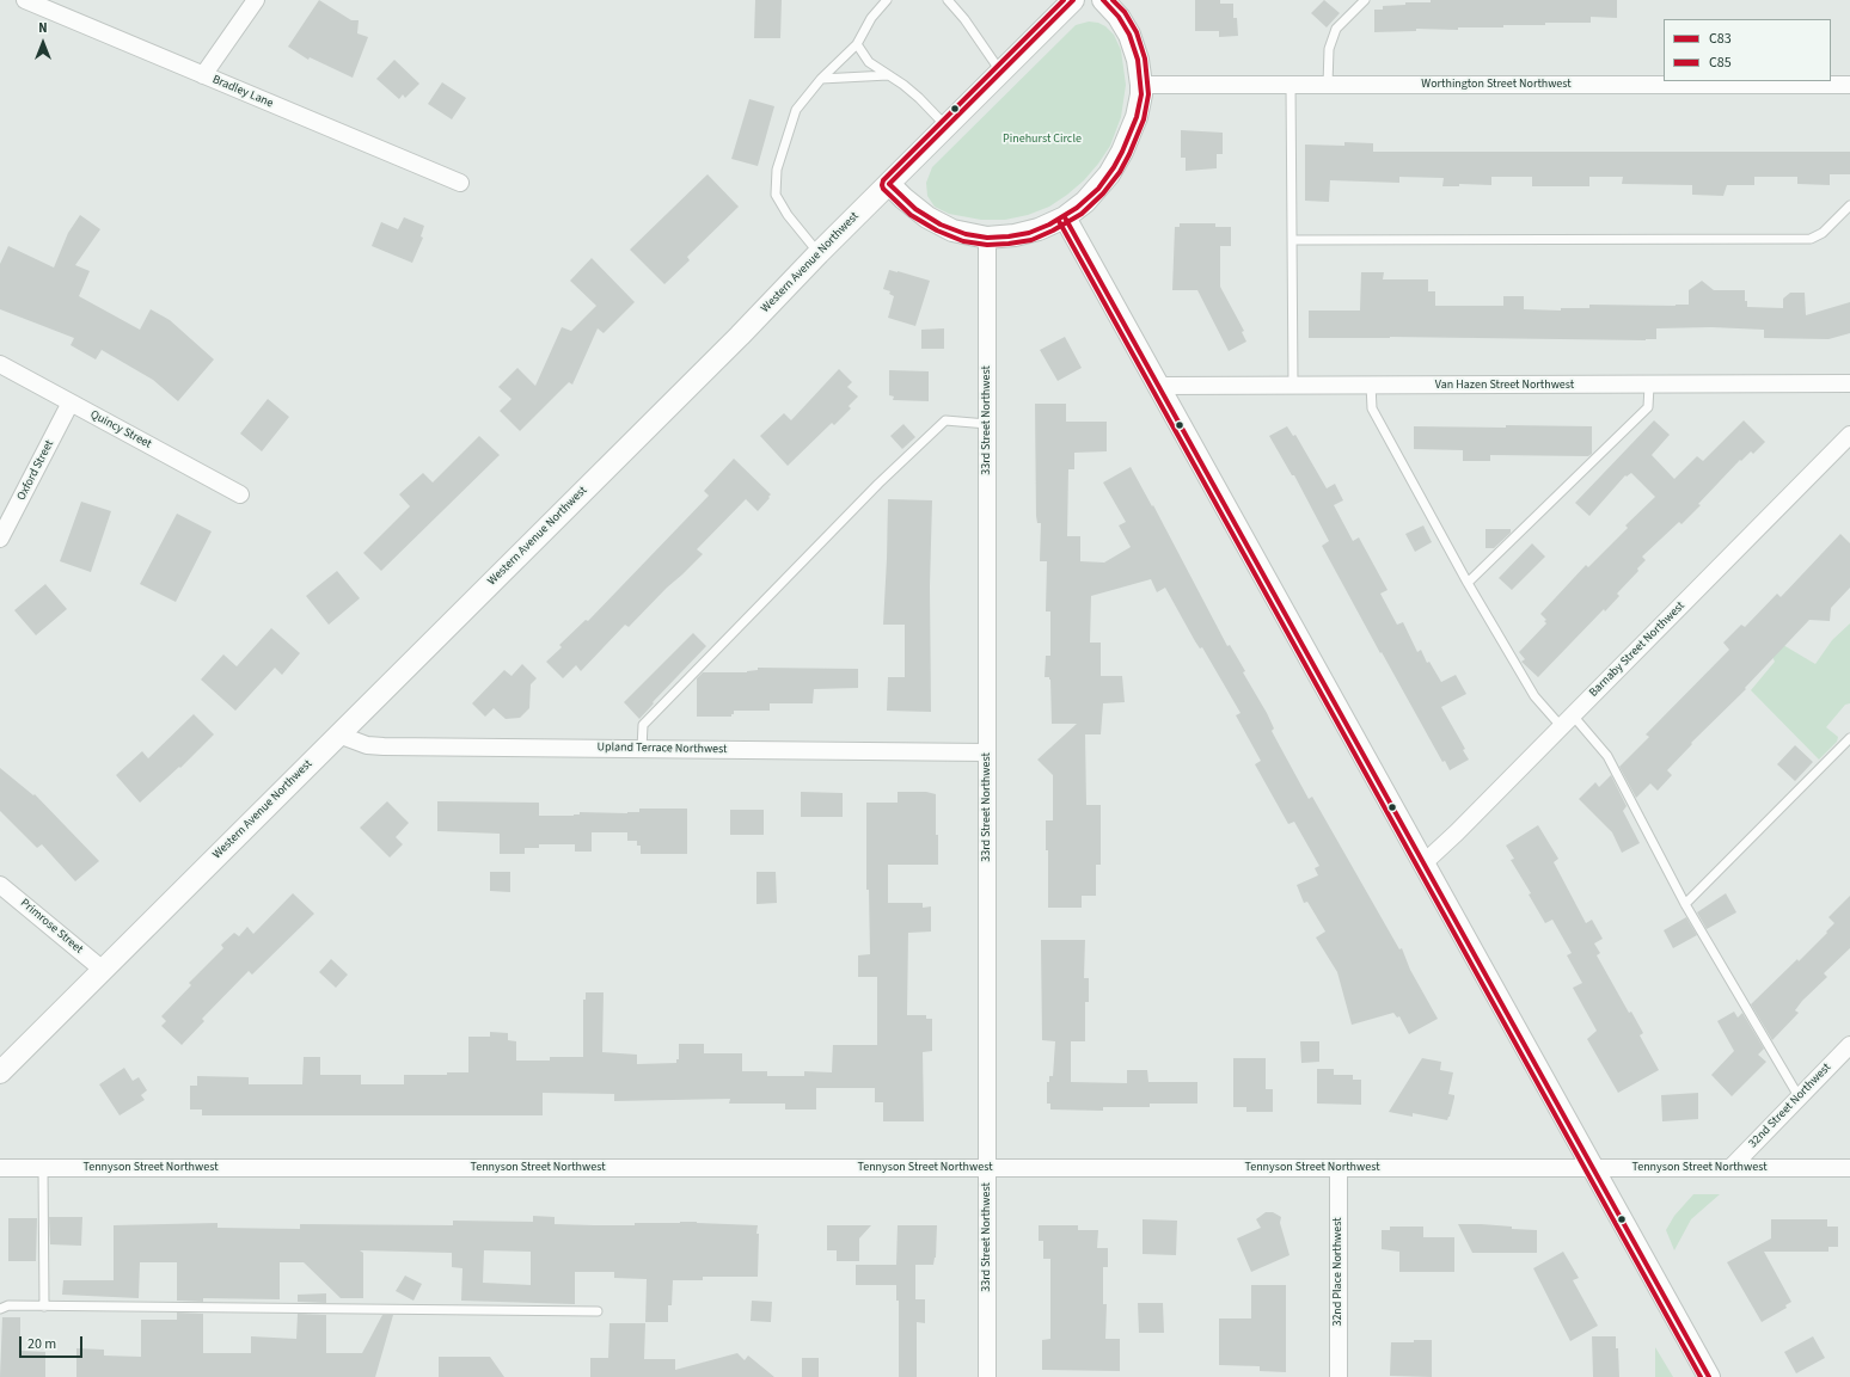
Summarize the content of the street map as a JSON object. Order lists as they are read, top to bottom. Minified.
{"streets":{"street":["Worthington Street Northwest","Bradley Lane","Western Avenue Northwest","Van Hazen Street Northwest","33rd Street Northwest","Quincy Street","Oxford Street","Barnaby Street Northwest","Upland Terrace Northwest","Primrose Street","32nd Street Northwest","Tennyson Street Northwest","32nd Place Northwest"]},"crossings":[["Western Avenue Northwest","Upland Terrace Northwest"],["Western Avenue Northwest","Primrose Street"],["33rd Street Northwest","Upland Terrace Northwest"],["33rd Street Northwest","Tennyson Street Northwest"],["Quincy Street","Oxford Street"],["32nd Street Northwest","Tennyson Street Northwest"],["Tennyson Street Northwest","32nd Place Northwest"]],"parks":["Pinehurst Circle"],"lines":["transit line C83","transit line C85"],"legend":["C83","C85"],"scale_bar":"20 m","north":"top"}
